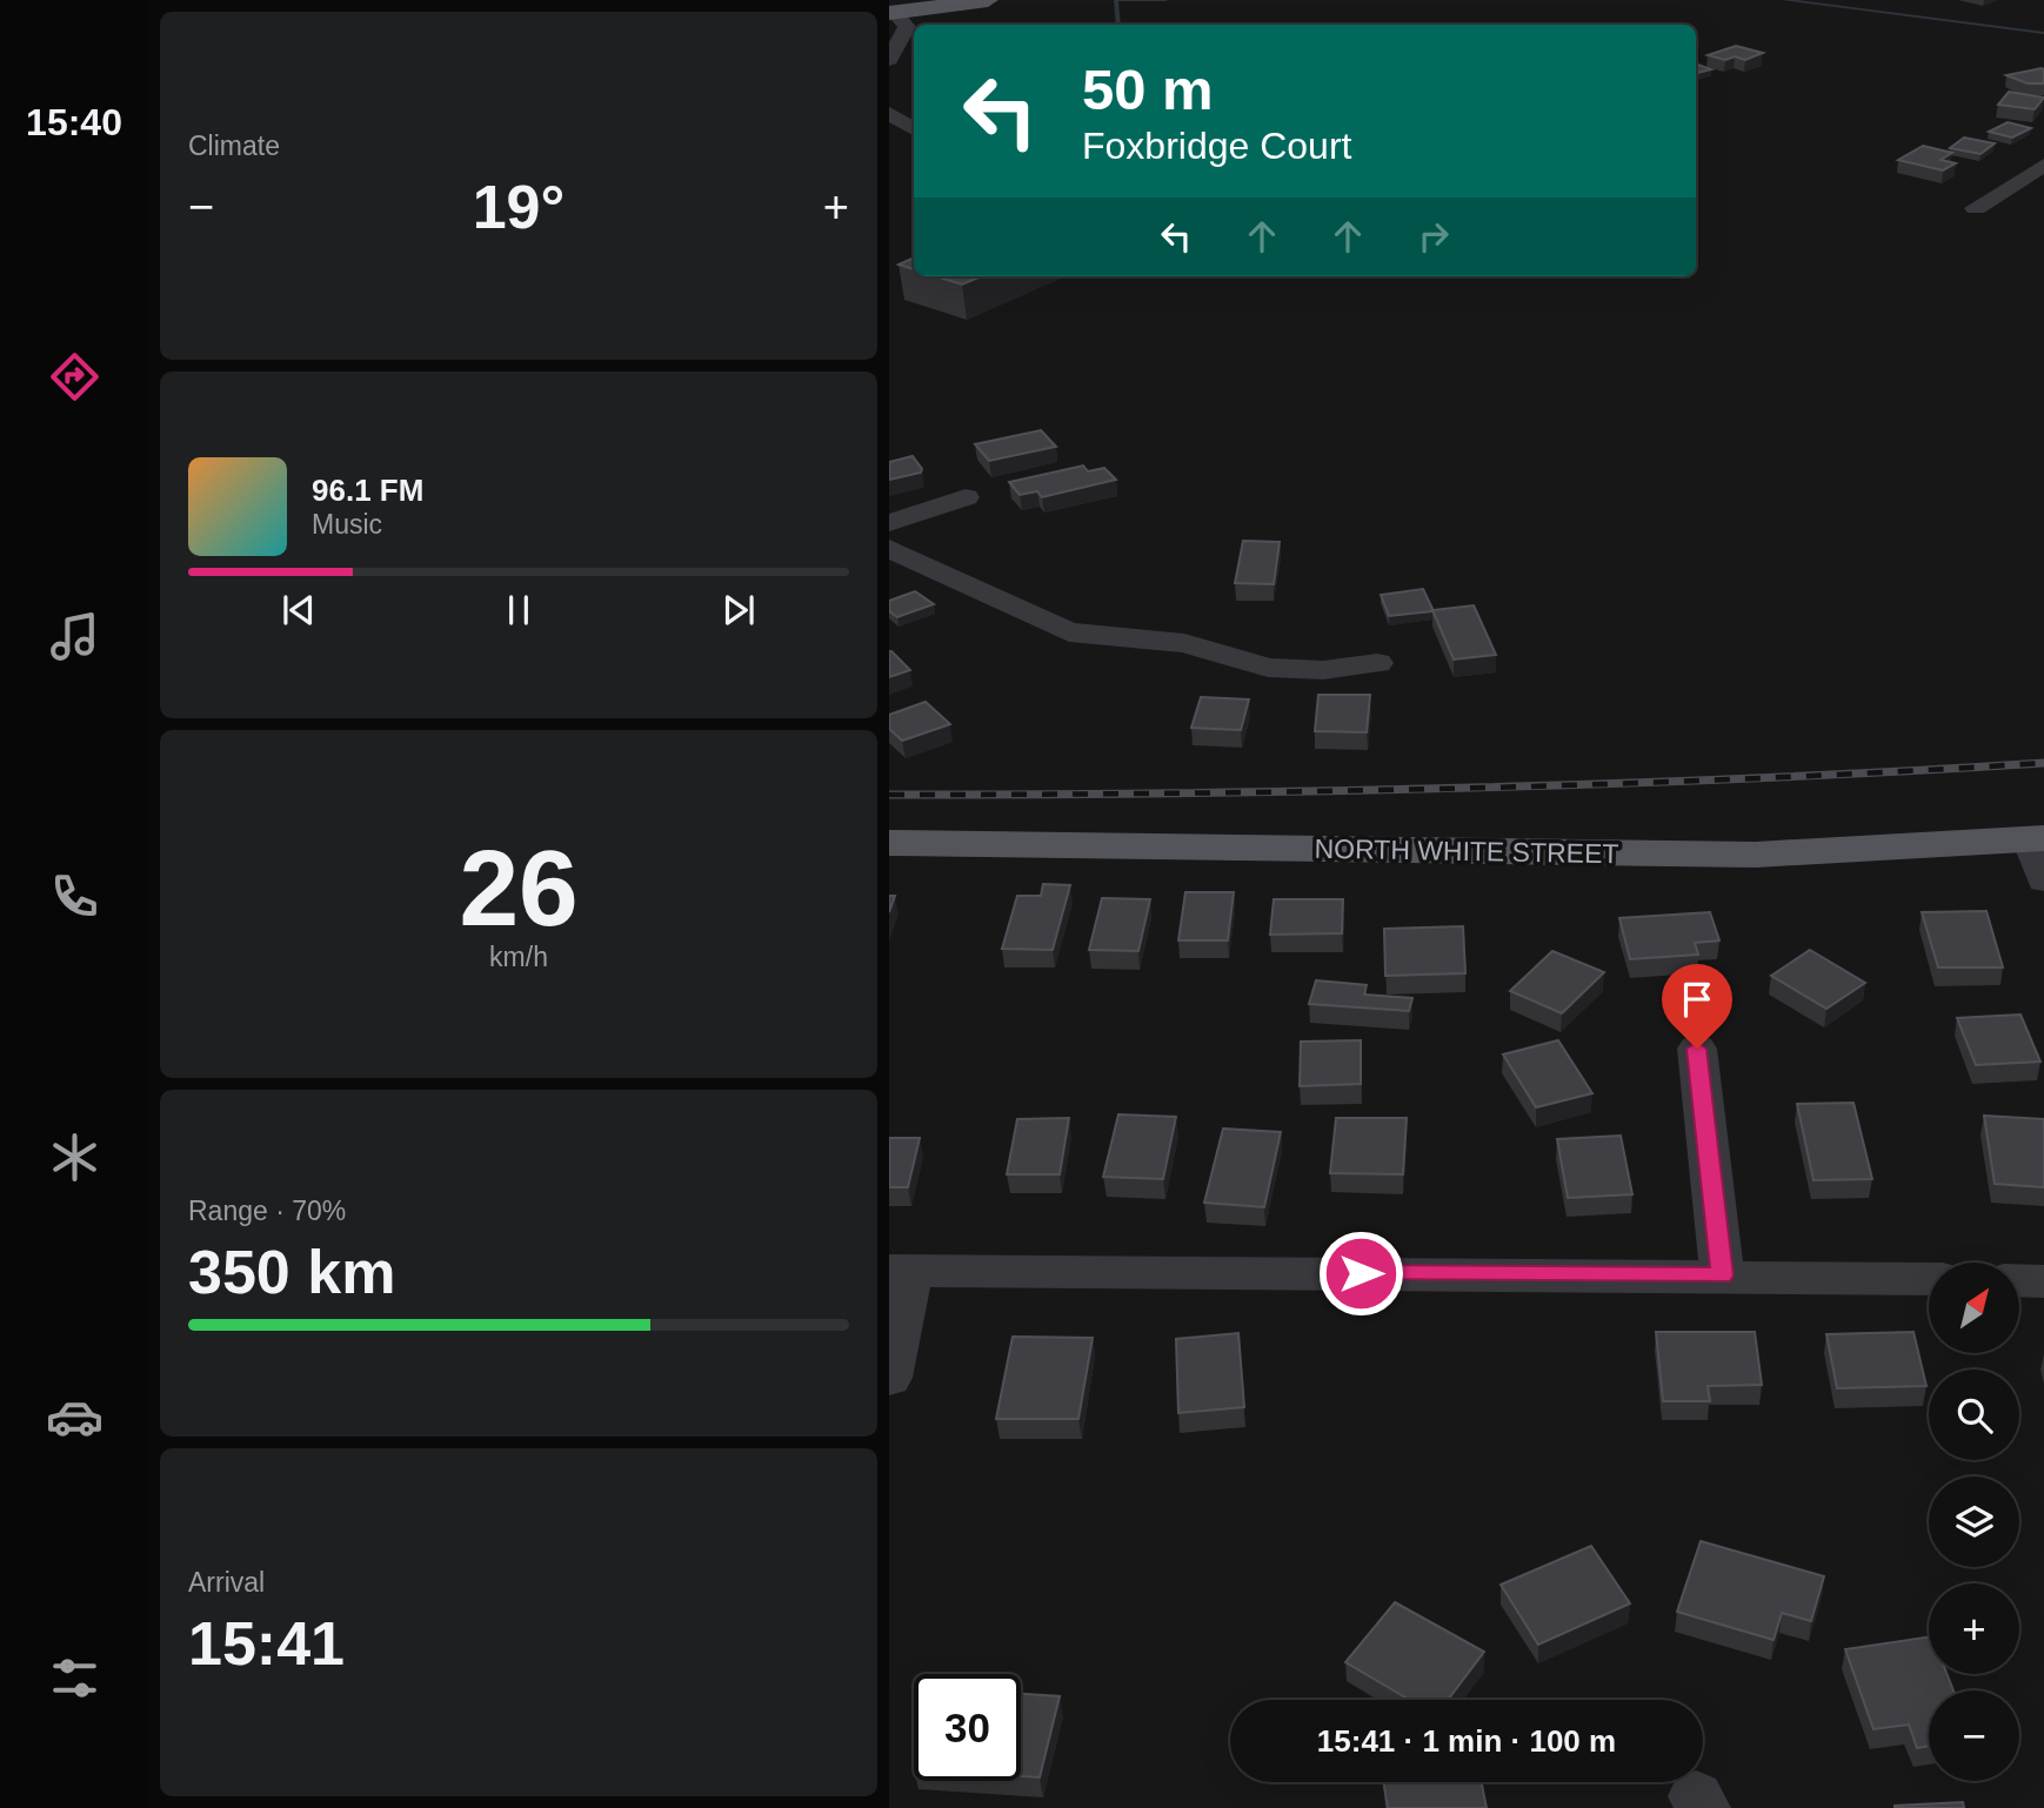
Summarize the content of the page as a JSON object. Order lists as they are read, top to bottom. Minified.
{"streets":{"main road":["NORTH WHITE STREET"]},"north":"top right","page":{"tabs":"15:40","tile":["Climate",["26","km/h"],["Range · 70%","350 km"],["Arrival","15:41"]],"turn":["50 m","Foxbridge Court"],"heat":["−","19°","+"],"song":["96.1 FM","Music"],"map_buttons":["+","−"],"limit":"30","trip":"15:41 · 1 min · 100 m"}}
